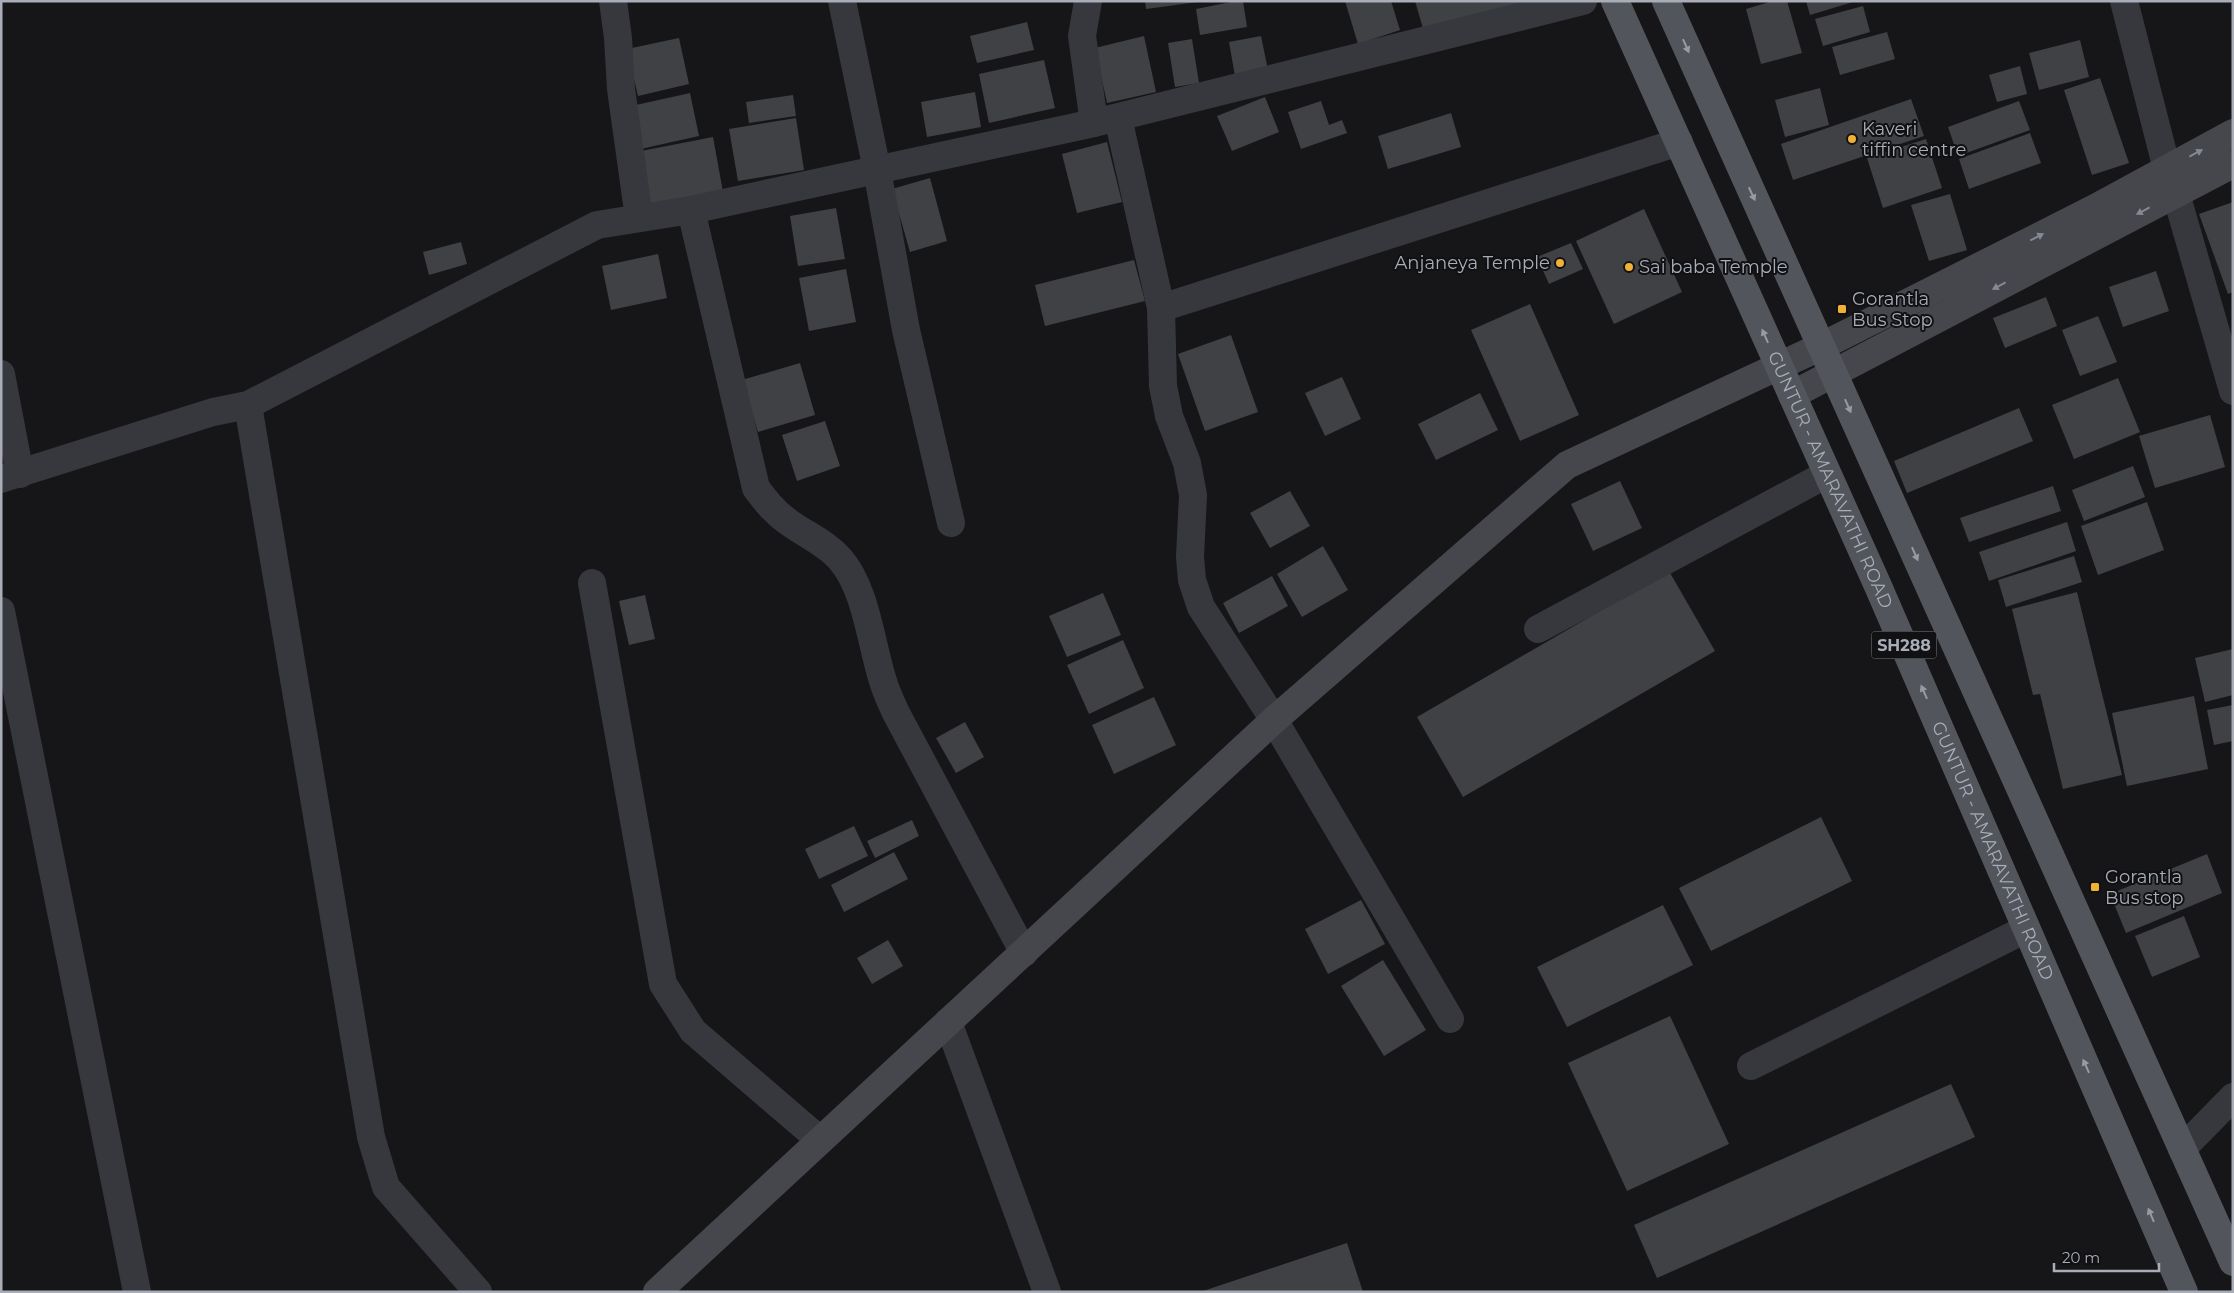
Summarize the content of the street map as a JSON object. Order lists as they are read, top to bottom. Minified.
{"streets":{"main road":["GUNTUR - AMARAVATHI ROAD","SH288"]},"places":{"other":["Kaveri tiffin centre","Anjaneya Temple","Sai baba Temple"],"transit":["Gorantla Bus Stop","Gorantla Bus stop"]},"scale_bar":"20 m"}
